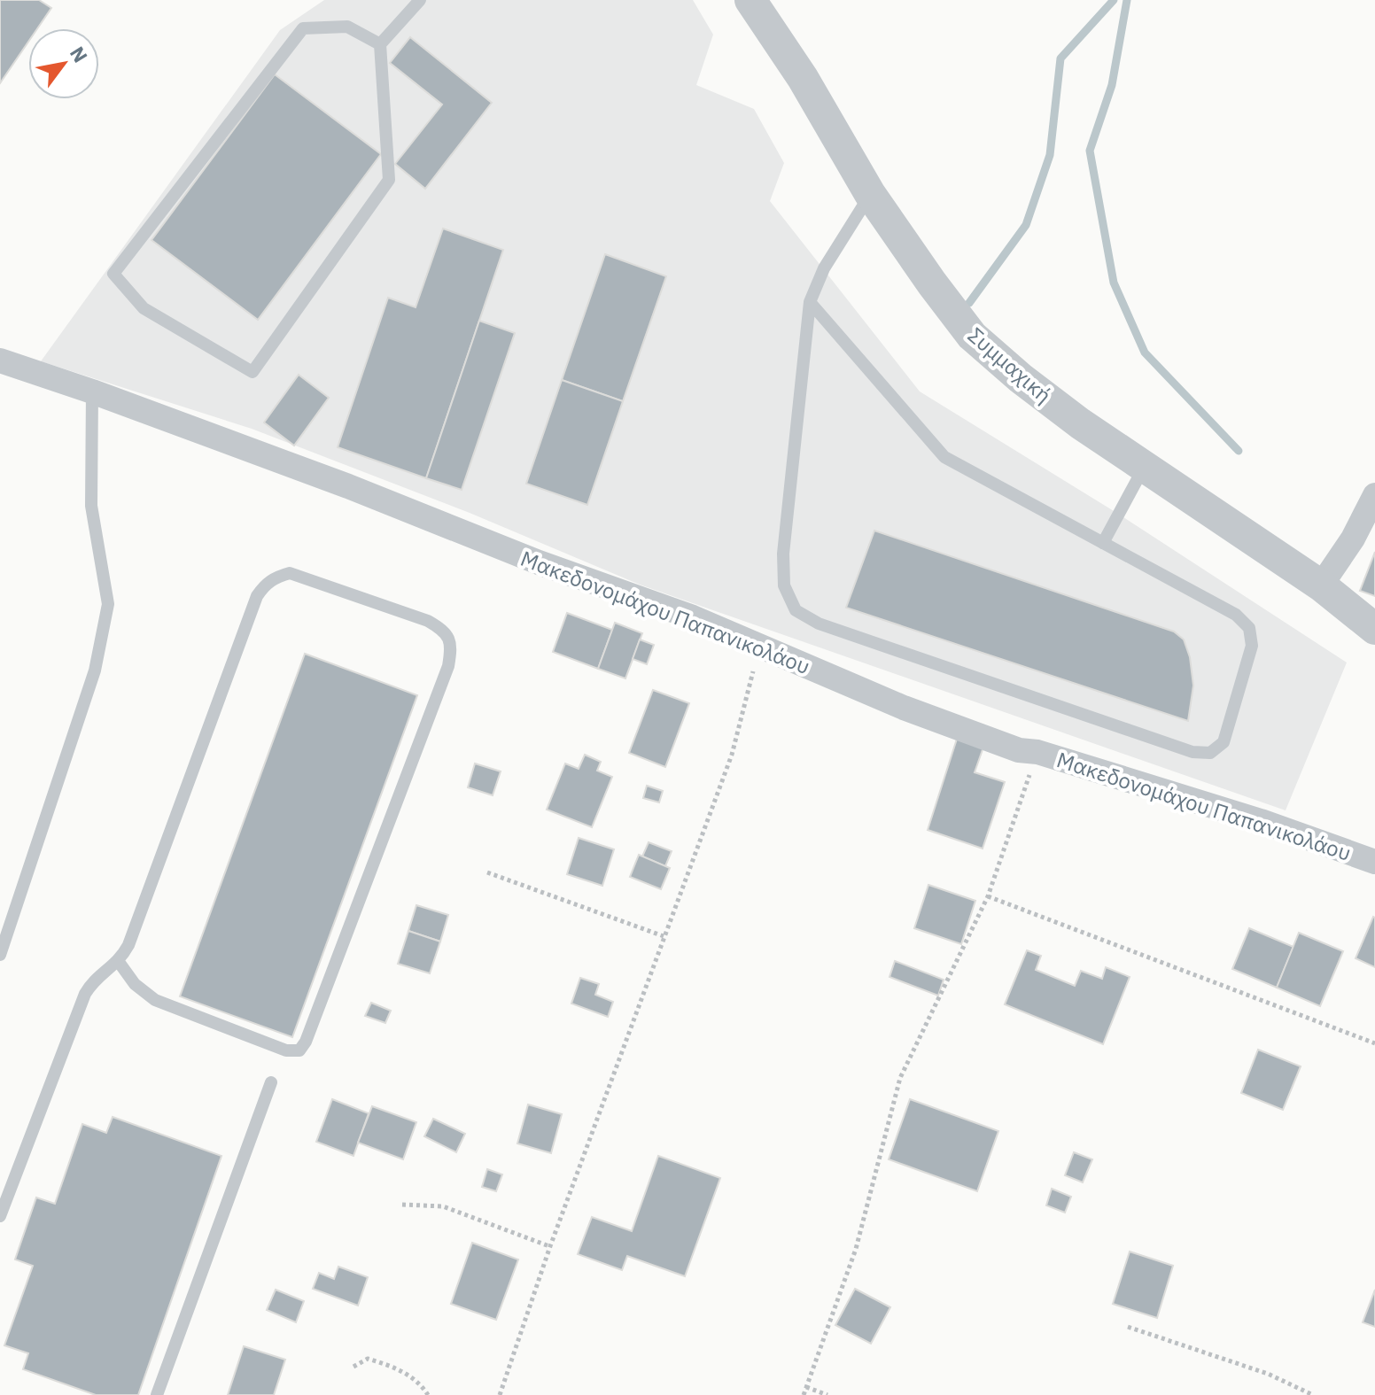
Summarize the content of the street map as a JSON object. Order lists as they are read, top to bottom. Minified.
{"streets":{"street":["Συμμαχική","Μακεδονομάχου Παπανικολάου"]},"north":"top right"}
